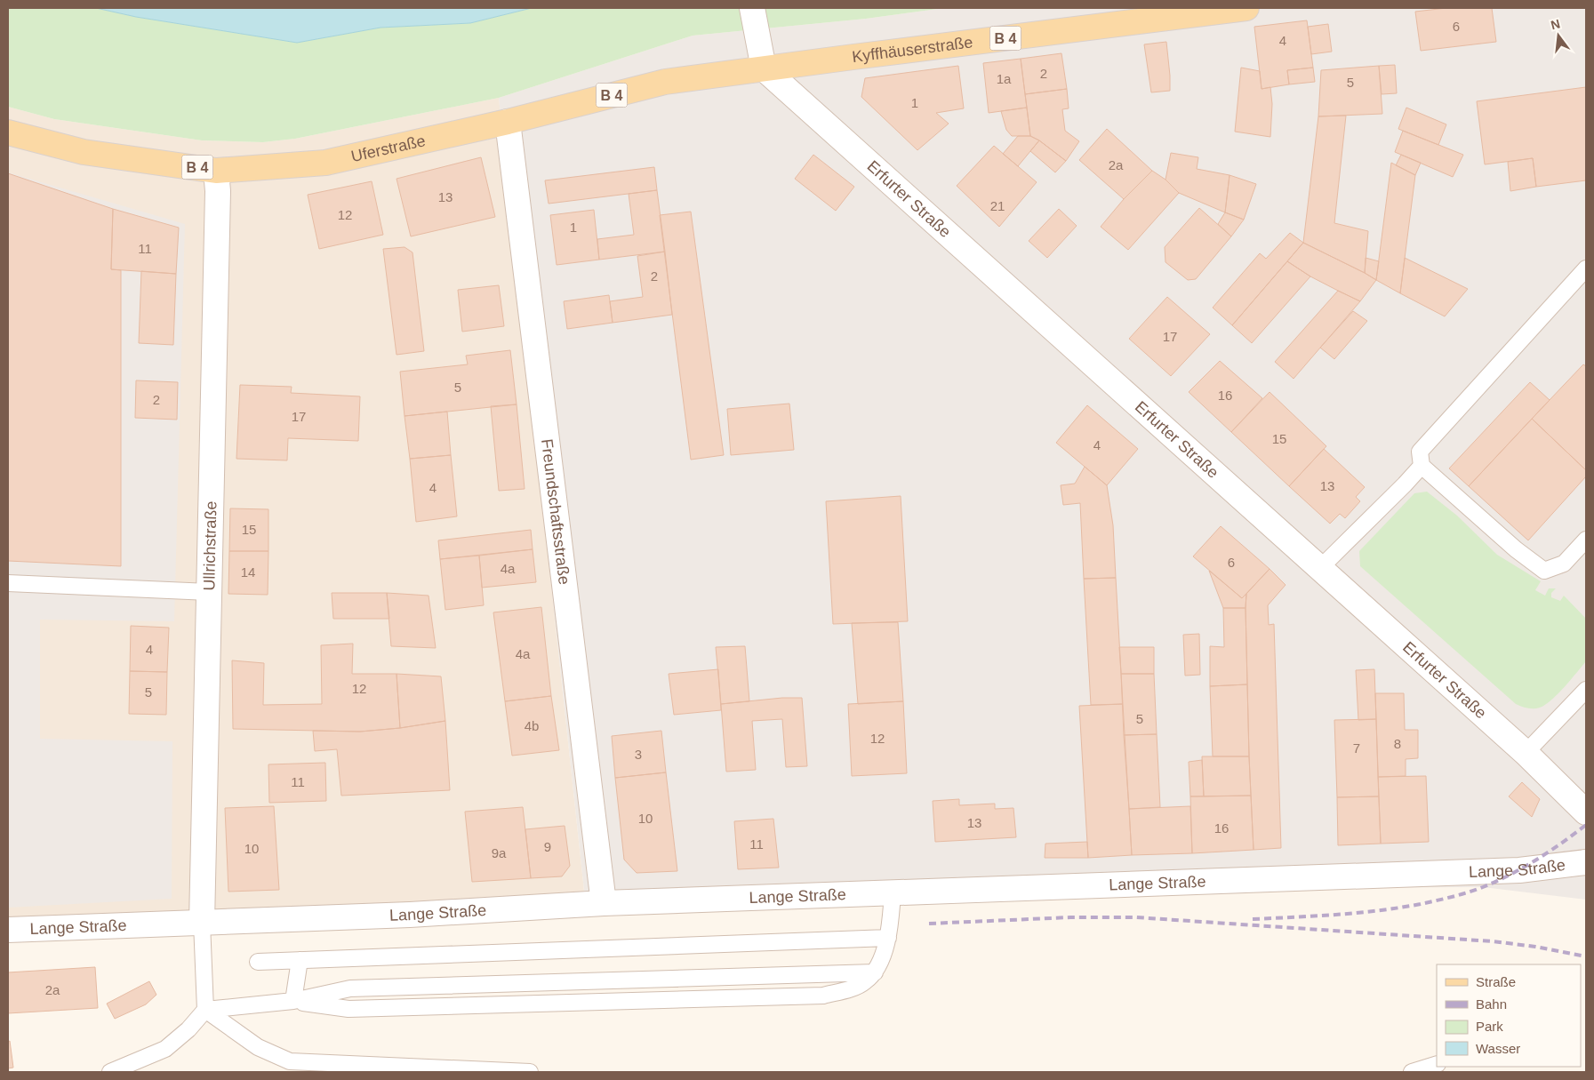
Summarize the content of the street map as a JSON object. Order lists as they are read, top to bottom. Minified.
{"streets":{"main road":["B 4","Kyffhäuserstraße","Uferstraße"],"street":["Erfurter Straße","Freundschaftsstraße","Ullrichstraße","Lange Straße"]},"crossings":[["Kyffhäuserstraße","Uferstraße"],["Kyffhäuserstraße","Erfurter Straße"],["Uferstraße","Erfurter Straße"],["Uferstraße","Freundschaftsstraße"],["Uferstraße","Ullrichstraße"],["Freundschaftsstraße","Lange Straße"],["Ullrichstraße","Lange Straße"]],"house_numbers":["6","4","2","1a","5","1","2a","13","21","12","1","11","2","17","5","16","2","17","15","4","13","4","15","6","4a","14","4","4a","12","5","5","4b","12","8","7","3","11","10","13","16","11","9","10","9a","2a"],"legend":["Straße","Bahn","Park","Wasser"],"north":"top"}
